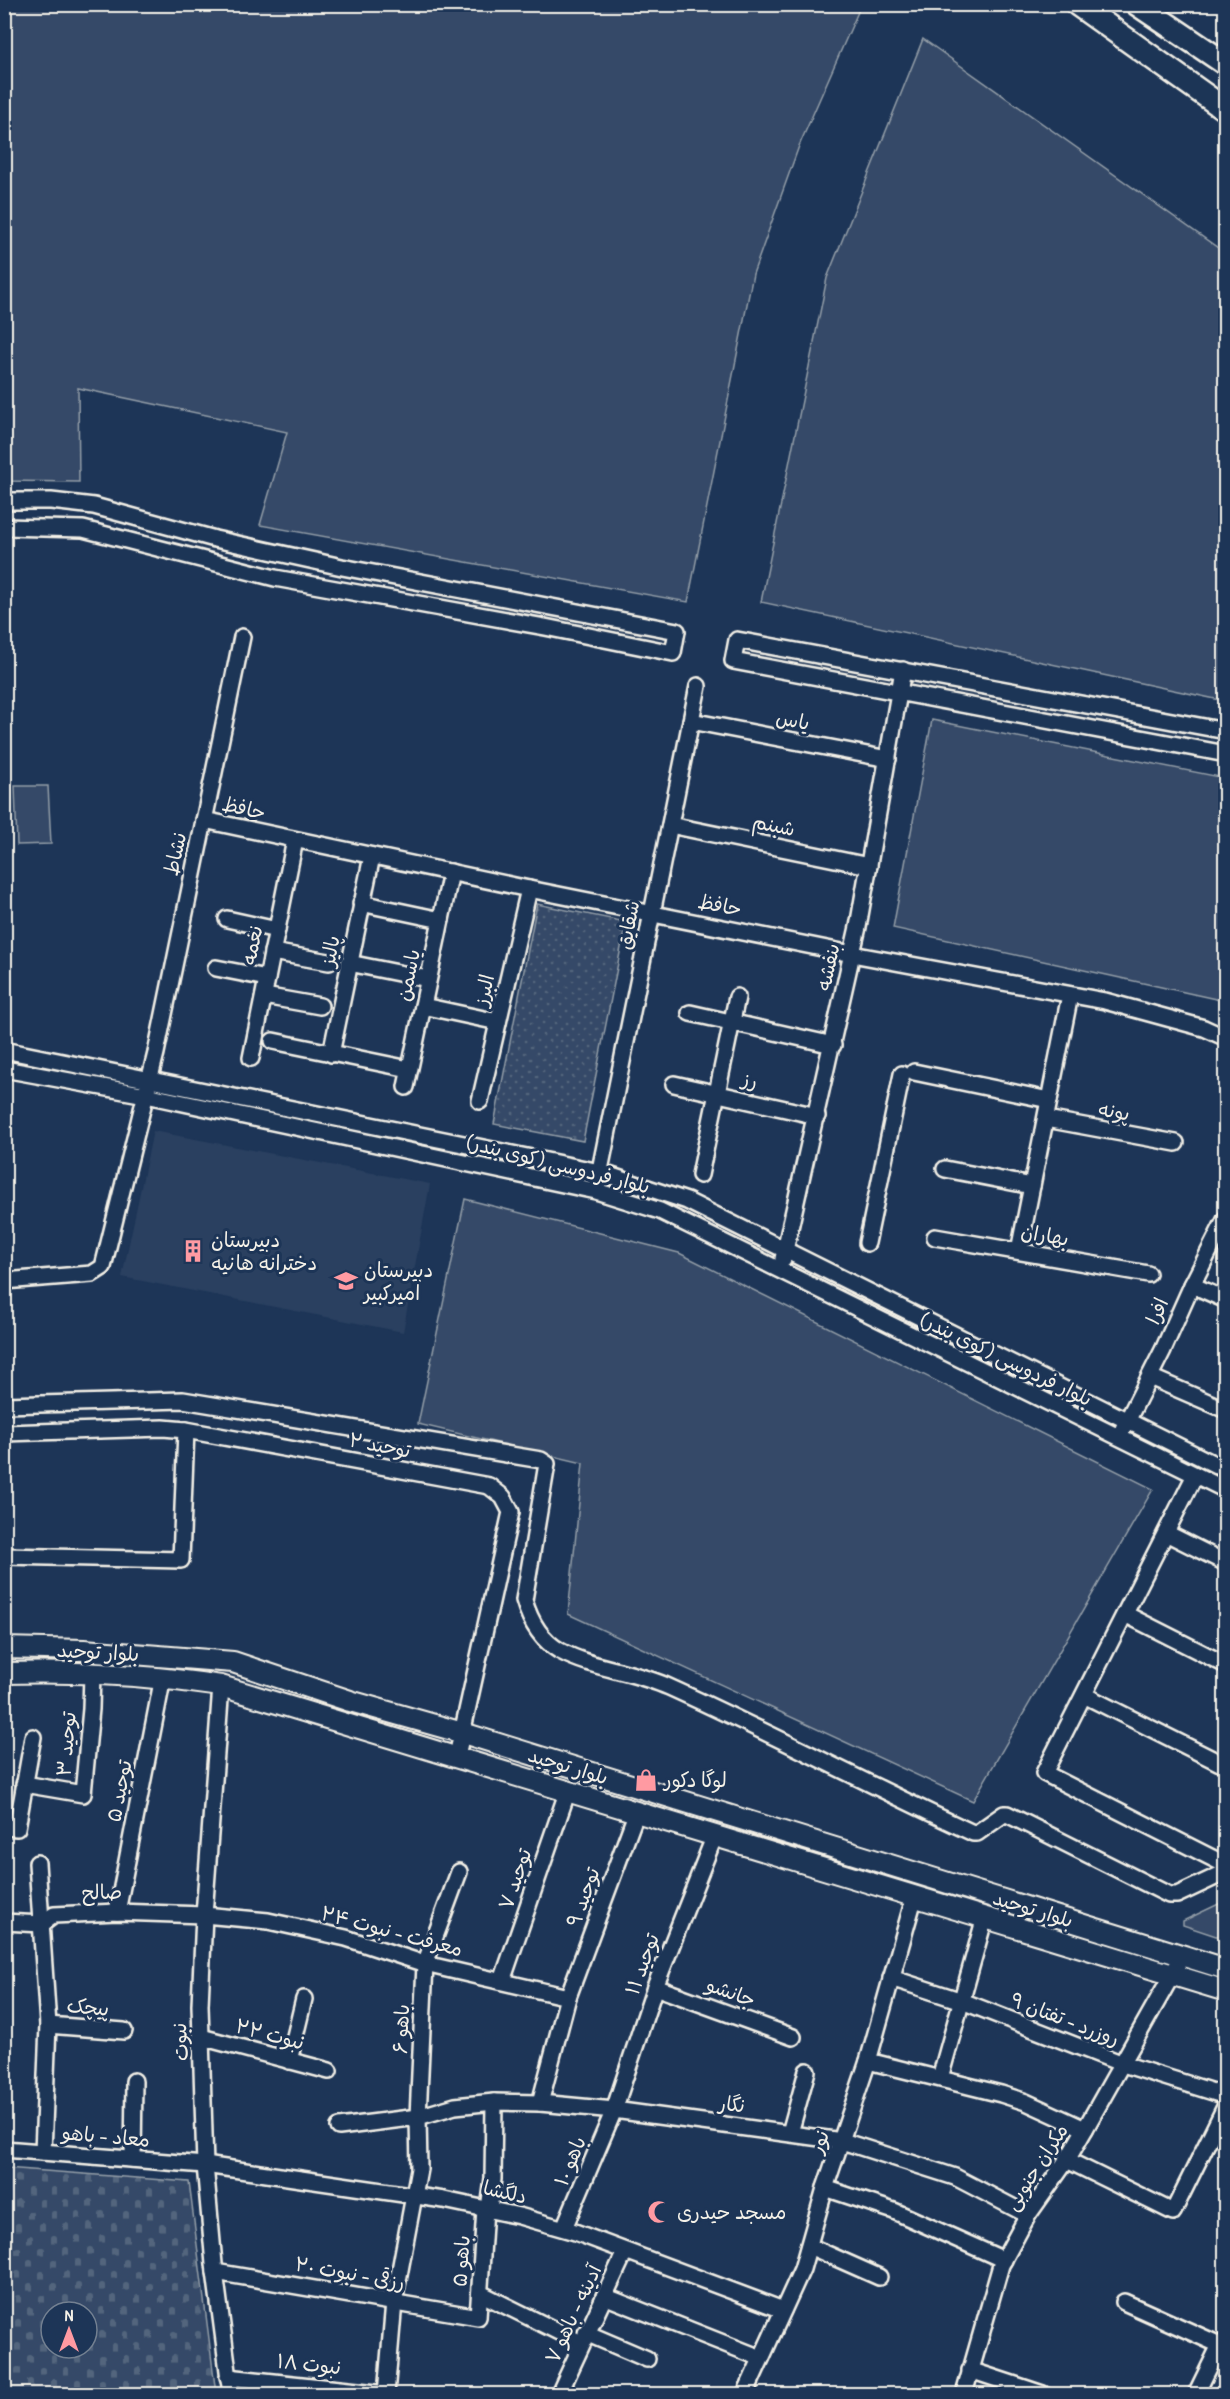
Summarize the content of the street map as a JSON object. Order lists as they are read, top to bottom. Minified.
{"streets":{"main road":["بلوار توحید"],"street":["یاس","حافظ","شبنم","نشاط","شقایق","نغمه","پالیز","بنفشه","یاسمن","البرز","رز","پونه","بلوار فردوسی (کوی بندر)","بهاران","افرا","توحید ۲","توحید ۳","توحید ۵","توحید ۷","صالح","توحید ۹","معرفت - نبوت ۲۴","توحید ۱۱","جانشو","پیچک","روزرد - تفتان ۹","باهو ۶","نبوت ۲۲","نبوت","نگار","معاد - باهو","نور","باهو ۱۰","مکران جنوبی","دلگشا","باهو ۵","رزقی - نبوت ۲۰","آدینه - باهو ۷","نبوت ۱۸"]},"crossings":[["یاس","شقایق"],["یاس","بنفشه"],["حافظ","نشاط"],["حافظ","شقایق"],["حافظ","نغمه"],["حافظ","پالیز"],["حافظ","بنفشه"],["حافظ","یاسمن"],["حافظ","البرز"],["شبنم","شقایق"],["شبنم","بنفشه"],["نشاط","بلوار فردوسی (کوی بندر)"],["شقایق","بلوار فردوسی (کوی بندر)"],["بنفشه","رز"],["بنفشه","بلوار فردوسی (کوی بندر)"],["بلوار فردوسی (کوی بندر)","افرا"],["توحید ۲","بلوار توحید"],["بلوار توحید","توحید ۳"],["بلوار توحید","توحید ۵"],["بلوار توحید","توحید ۷"],["بلوار توحید","توحید ۹"],["بلوار توحید","توحید ۱۱"],["بلوار توحید","نبوت"],["بلوار توحید","نور"],["بلوار توحید","مکران جنوبی"],["توحید ۵","صالح"],["توحید ۷","معرفت - نبوت ۲۴"],["صالح","معرفت - نبوت ۲۴"],["صالح","نبوت"],["توحید ۹","معرفت - نبوت ۲۴"],["توحید ۹","نگار"],["معرفت - نبوت ۲۴","باهو ۶"],["معرفت - نبوت ۲۴","نبوت"],["توحید ۱۱","جانشو"],["توحید ۱۱","نگار"],["توحید ۱۱","باهو ۱۰"],["روزرد - تفتان ۹","نور"],["روزرد - تفتان ۹","مکران جنوبی"],["باهو ۶","نگار"],["باهو ۶","دلگشا"],["باهو ۶","رزقی - نبوت ۲۰"],["باهو ۶","نبوت ۱۸"],["نبوت ۲۲","نبوت"],["نبوت","معاد - باهو"],["نبوت","دلگشا"],["نبوت","رزقی - نبوت ۲۰"],["نبوت","نبوت ۱۸"],["نگار","نور"],["نگار","باهو ۱۰"],["نگار","مکران جنوبی"],["نگار","باهو ۵"],["معاد - باهو","دلگشا"],["نور","دلگشا"],["باهو ۱۰","دلگشا"],["دلگشا","باهو ۵"],["دلگشا","آدینه - باهو ۷"],["باهو ۵","رزقی - نبوت ۲۰"]],"places":{"building":["دبیرستان دخترانه هانیه"],"school or university":["دبیرستان امیرکبیر"],"shop":["لوگا دکور"],"mosque":["مسجد حیدری"]},"north":"top"}
